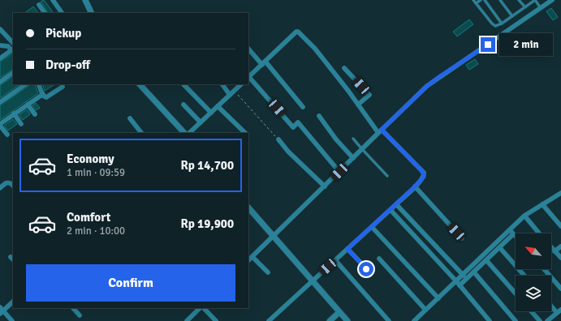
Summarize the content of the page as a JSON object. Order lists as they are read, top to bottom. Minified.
{"north":"top left","page":{"banner":["Pickup","Drop-off"],"bubble":"2 min","list":[{"name":"Economy","note":"1 min · 09:59","value":"Rp 14,700"},{"name":"Comfort","note":"2 min · 10:00","value":"Rp 19,900"}],"buttons":"Confirm"}}
